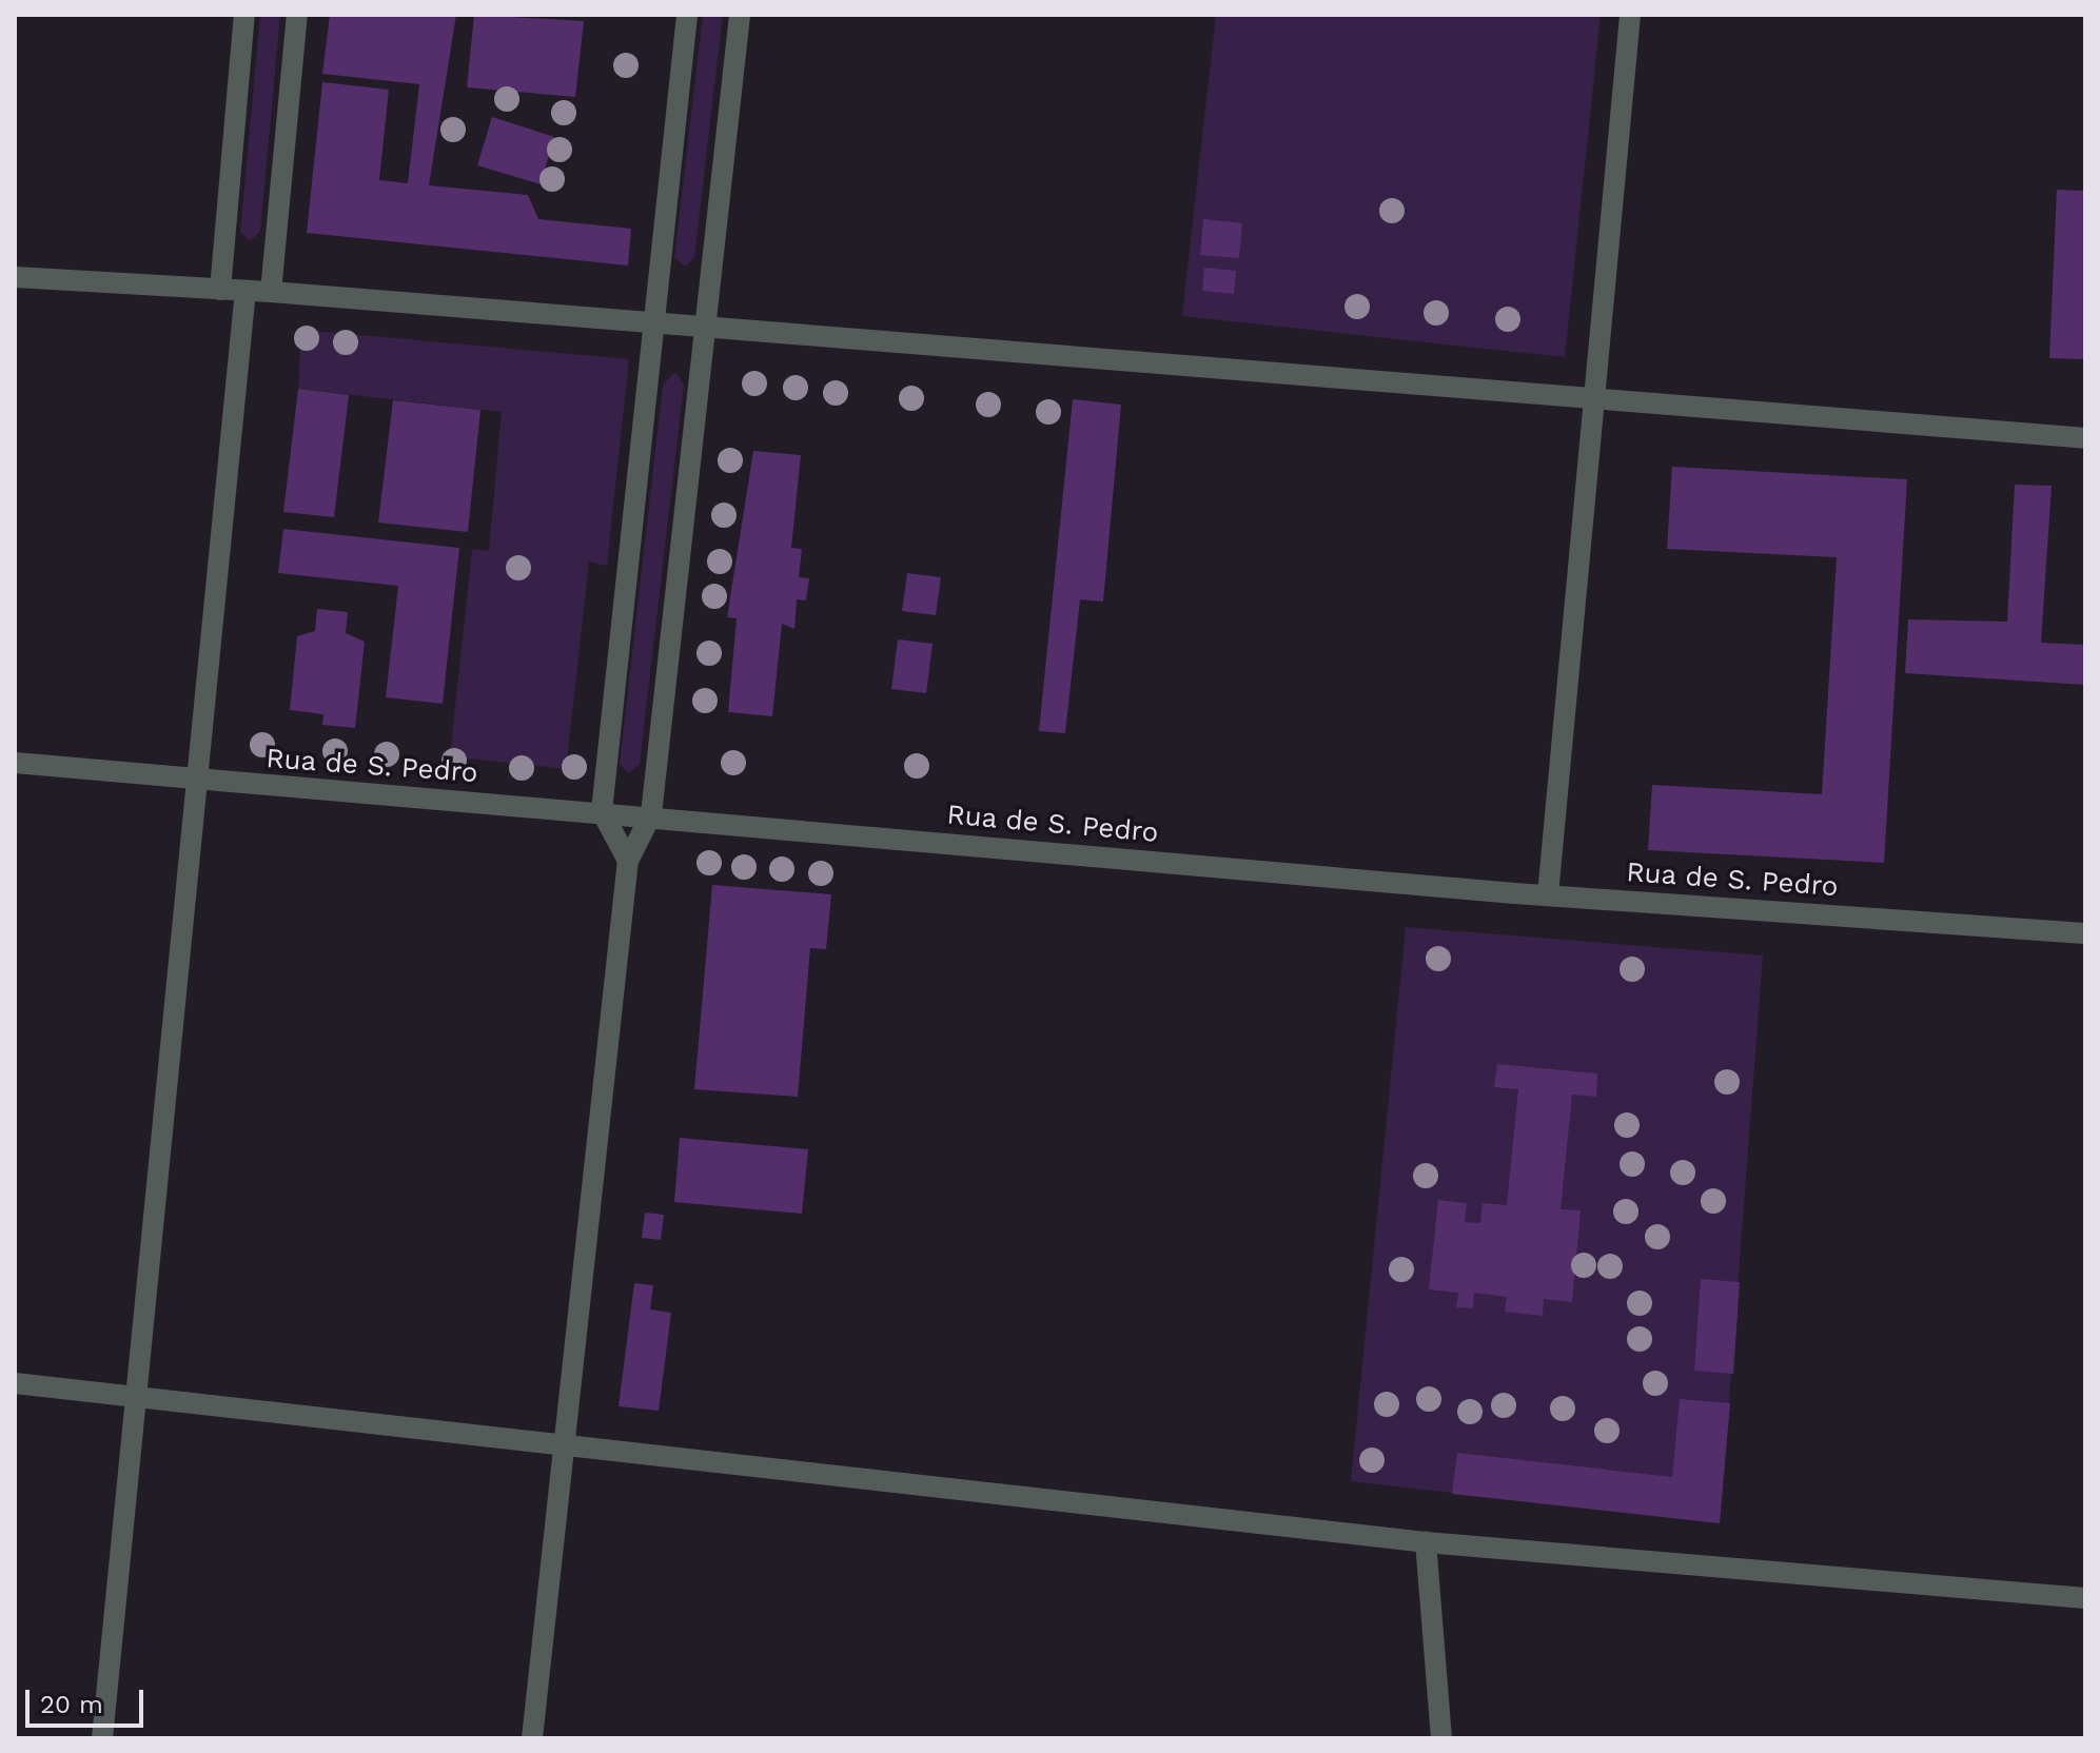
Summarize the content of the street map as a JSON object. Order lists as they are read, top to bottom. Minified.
{"streets":{"street":["Rua de S. Pedro"]},"scale_bar":"20 m"}
